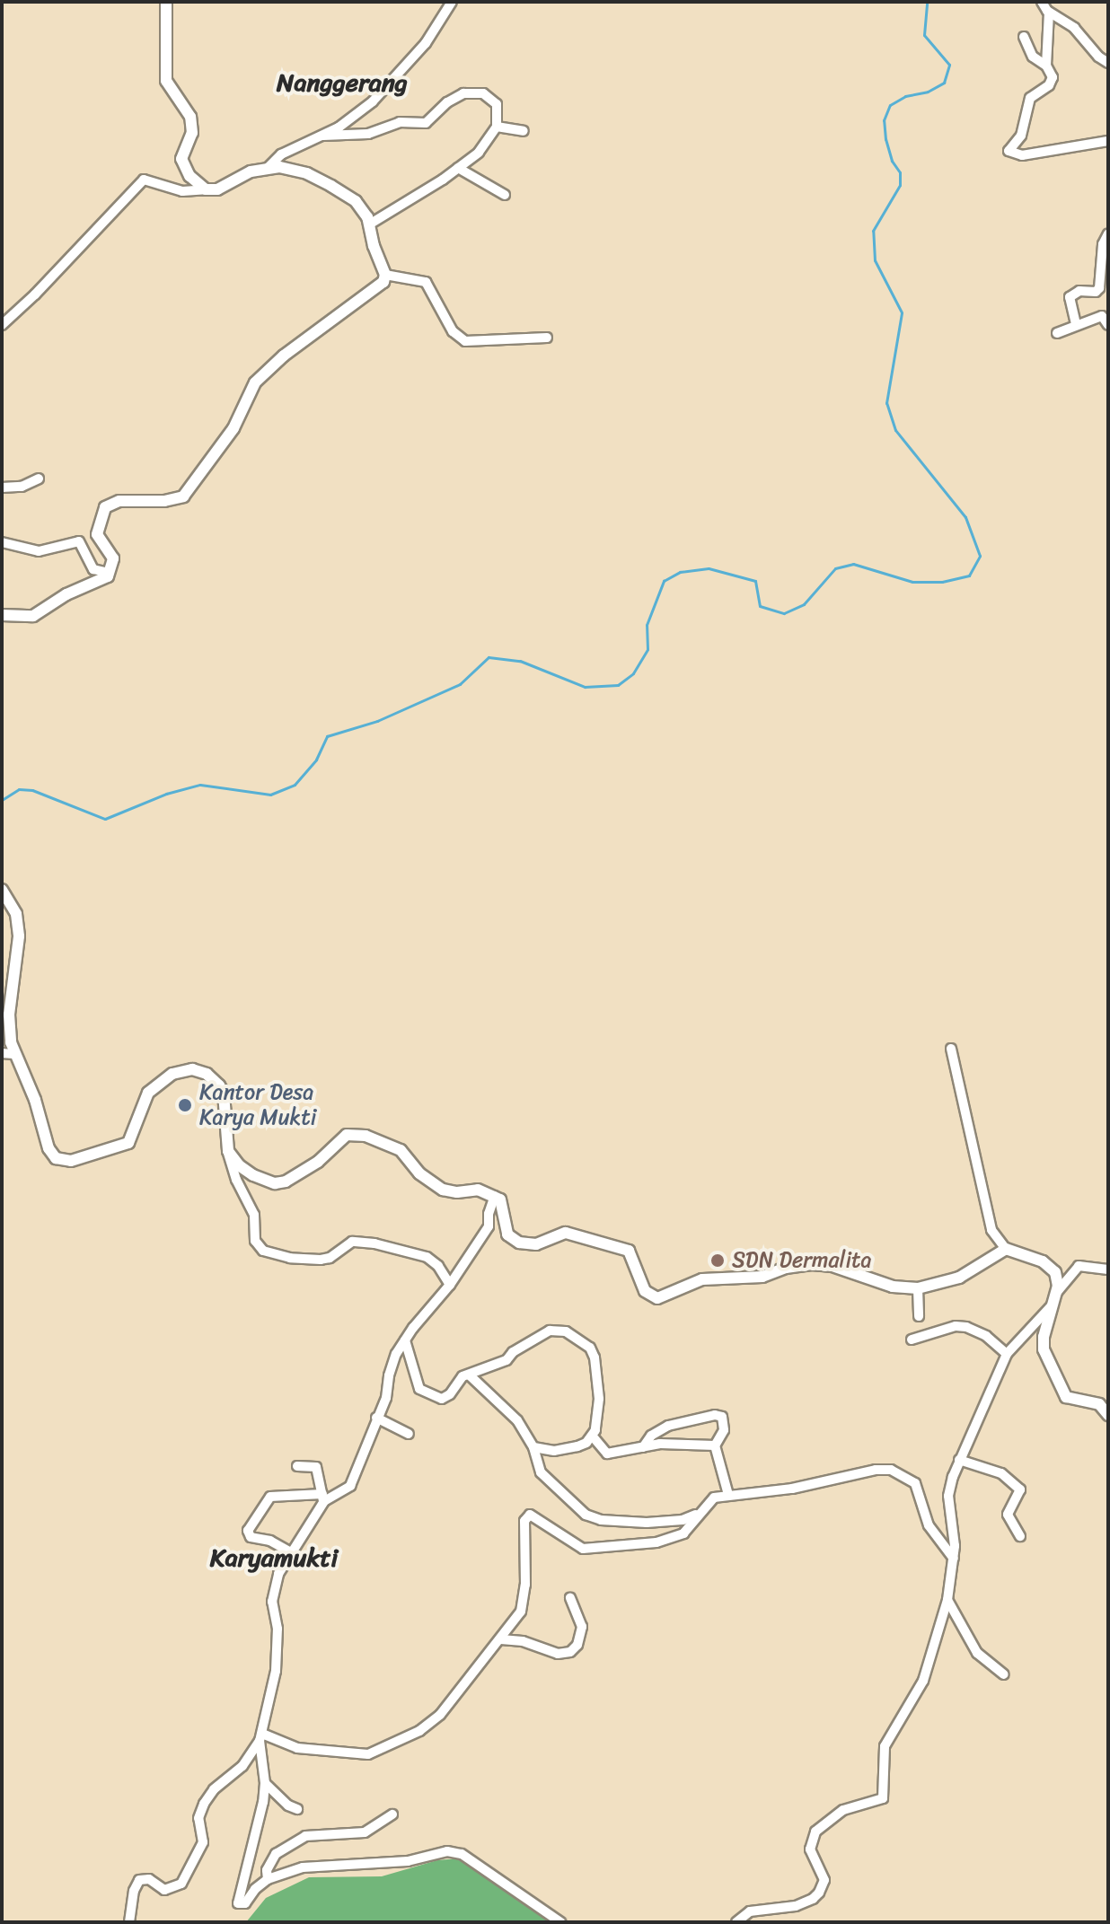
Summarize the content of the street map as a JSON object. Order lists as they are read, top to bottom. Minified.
{"districts":["Nanggerang","Karyamukti"],"places":["Kantor Desa Karya Mukti","SDN Dermalita"]}
